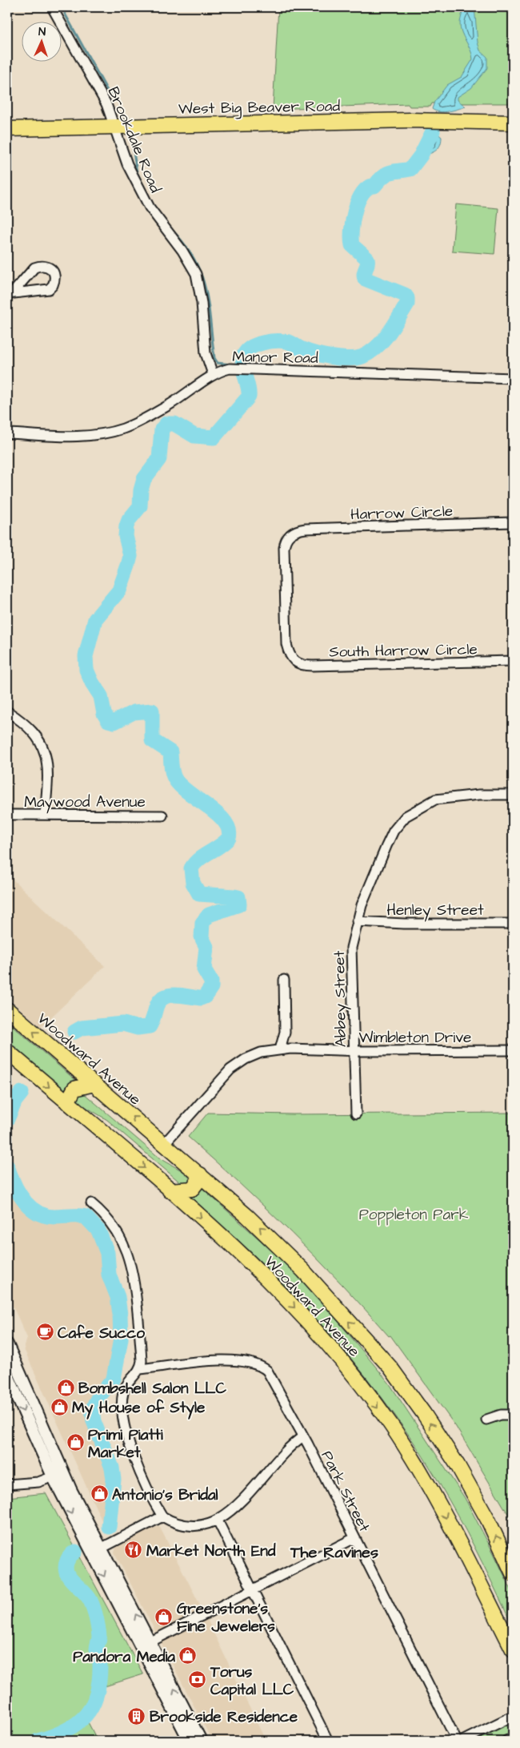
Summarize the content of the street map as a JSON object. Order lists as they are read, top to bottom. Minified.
{"streets":{"main road":["West Big Beaver Road","Woodward Avenue"],"street":["Brookdale Road","Manor Road","Harrow Circle","South Harrow Circle","Maywood Avenue","Henley Street","Abbey Street","Wimbleton Drive","Park Street"]},"crossings":[["West Big Beaver Road","Brookdale Road"],["Brookdale Road","Manor Road"],["Harrow Circle","South Harrow Circle"],["Henley Street","Abbey Street"],["Abbey Street","Wimbleton Drive"],["Wimbleton Drive","Woodward Avenue"]],"districts":["The Ravines"],"parks":["Poppleton Park"],"places":{"cafe":["Cafe Succo"],"shop":["Bombshell Salon LLC","My House of Style","Primi Piatti Market","Antonio's Bridal","Greenstone's Fine Jewelers","Pandora Media"],"restaurant":["Market North End"],"bank":["Torus Capital LLC"],"building":["Brookside Residence"]},"north":"top"}
